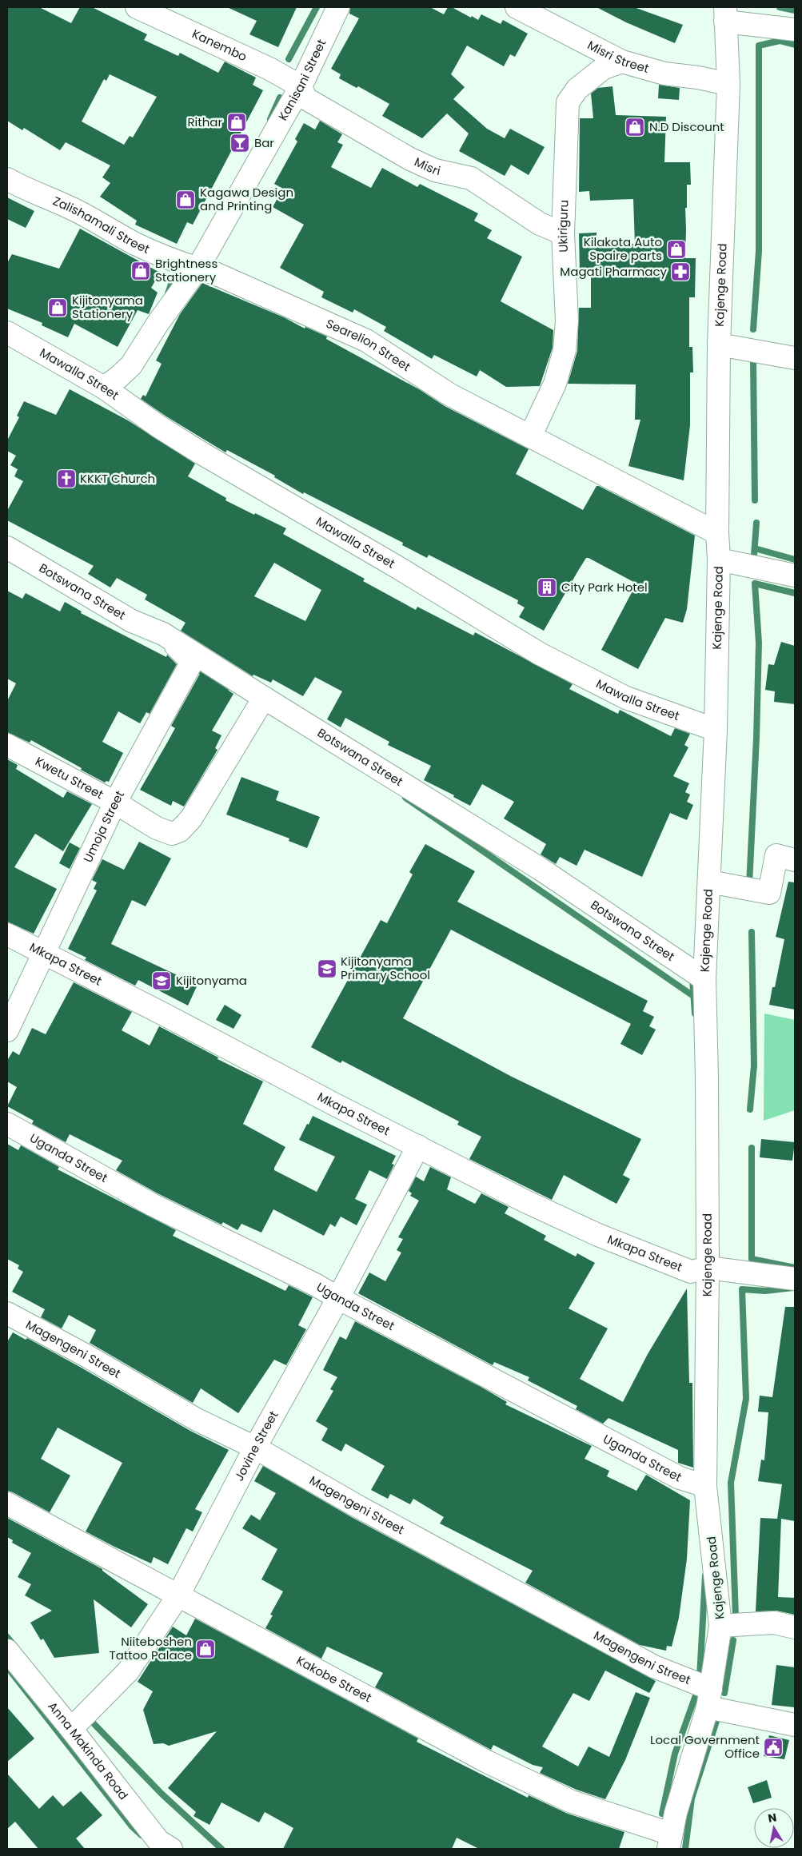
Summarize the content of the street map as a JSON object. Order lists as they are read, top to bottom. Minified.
{"streets":{"street":["Kanembo","Misri Street","Kanisani Street","Misri","Zalishamali Street","Ukiriguru","Kajenge Road","Searelion Street","Mawalla Street","Botswana Street","Kwetu Street","Umoja Street","Mkapa Street","Uganda Street","Magengeni Street","Jovine Street","Kakobe Street","Anna Makinda Road"]},"crossings":[["Kanembo","Kanisani Street"],["Kanembo","Misri"],["Misri Street","Ukiriguru"],["Misri Street","Kajenge Road"],["Kanisani Street","Misri"],["Kanisani Street","Zalishamali Street"],["Kanisani Street","Searelion Street"],["Kanisani Street","Mawalla Street"],["Misri","Ukiriguru"],["Zalishamali Street","Searelion Street"],["Ukiriguru","Searelion Street"],["Kajenge Road","Searelion Street"],["Kajenge Road","Mawalla Street"],["Kajenge Road","Botswana Street"],["Kajenge Road","Mkapa Street"],["Kajenge Road","Uganda Street"],["Kajenge Road","Magengeni Street"],["Kajenge Road","Kakobe Street"],["Botswana Street","Kwetu Street"],["Botswana Street","Umoja Street"],["Kwetu Street","Umoja Street"],["Umoja Street","Mkapa Street"],["Mkapa Street","Jovine Street"],["Uganda Street","Jovine Street"],["Magengeni Street","Jovine Street"],["Jovine Street","Kakobe Street"],["Jovine Street","Anna Makinda Road"]],"places":{"shop":["Rithar","N.D Discount","Kagawa Design and Printing","Kilakota Auto Spaire parts","Brightness Stationery","Kijitonyama Stationery","Niiteboshen Tattoo Palace"],"bar":["Bar"],"pharmacy":["Magati Pharmacy"],"church":["KKKT Church"],"building":["City Park Hotel"],"school or university":["Kijitonyama Primary School","Kijitonyama"],"public building":["Local Government Office"]},"north":"top"}
